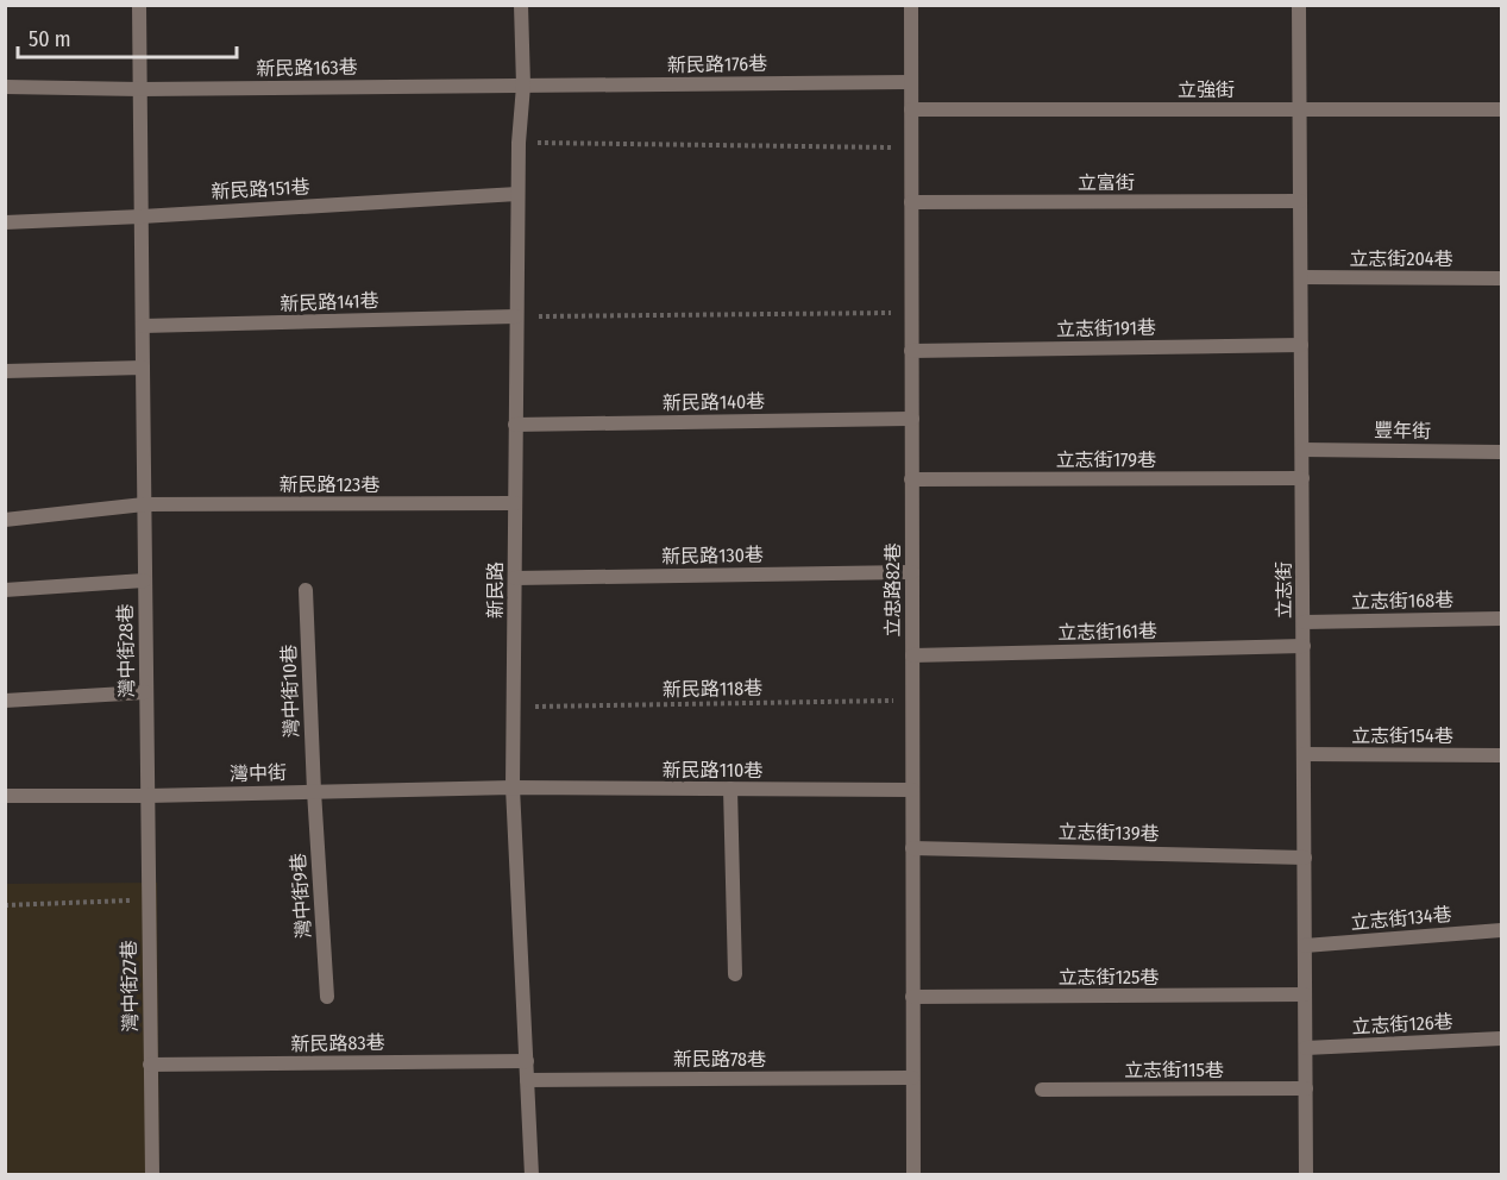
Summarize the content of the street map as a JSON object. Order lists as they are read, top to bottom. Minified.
{"streets":{"street":["新民路176巷","新民路163巷","立強街","立富街","新民路151巷","立志街204巷","新民路141巷","立志街191巷","新民路140巷","豐年街","立志街179巷","新民路123巷","新民路130巷","新民路","立忠路82巷","立志街","立志街168巷","立志街161巷","灣中街28巷","灣中街10巷","立志街154巷","新民路110巷","灣中街","立志街139巷","灣中街9巷","立志街134巷","立志街125巷","灣中街27巷","立志街126巷","新民路83巷","新民路78巷","立志街115巷"],"path":["新民路118巷"]},"crossings":[["新民路176巷","新民路163巷"],["新民路176巷","新民路"],["新民路176巷","立忠路82巷"],["新民路163巷","新民路"],["新民路163巷","灣中街28巷"],["立強街","立忠路82巷"],["立強街","立志街"],["立富街","立忠路82巷"],["立富街","立志街"],["新民路151巷","新民路"],["新民路151巷","灣中街28巷"],["立志街204巷","立志街"],["新民路141巷","新民路"],["新民路141巷","灣中街28巷"],["立志街191巷","立忠路82巷"],["立志街191巷","立志街"],["新民路140巷","新民路"],["新民路140巷","立忠路82巷"],["豐年街","立志街"],["立志街179巷","立忠路82巷"],["立志街179巷","立志街"],["新民路123巷","新民路"],["新民路123巷","灣中街28巷"],["新民路130巷","新民路"],["新民路130巷","立忠路82巷"],["新民路","新民路118巷"],["新民路","新民路110巷"],["新民路","灣中街"],["新民路","新民路83巷"],["新民路","新民路78巷"],["立忠路82巷","立志街161巷"],["立忠路82巷","新民路118巷"],["立忠路82巷","新民路110巷"],["立忠路82巷","立志街139巷"],["立忠路82巷","立志街125巷"],["立忠路82巷","新民路78巷"],["立志街","立志街168巷"],["立志街","立志街161巷"],["立志街","立志街154巷"],["立志街","立志街139巷"],["立志街","立志街134巷"],["立志街","立志街125巷"],["立志街","立志街126巷"],["立志街","立志街115巷"],["灣中街28巷","灣中街"],["灣中街28巷","灣中街27巷"],["灣中街10巷","灣中街"],["灣中街10巷","灣中街9巷"],["新民路110巷","灣中街"],["灣中街","灣中街9巷"],["灣中街","灣中街27巷"],["灣中街27巷","新民路83巷"]],"scale_bar":"50 m"}
